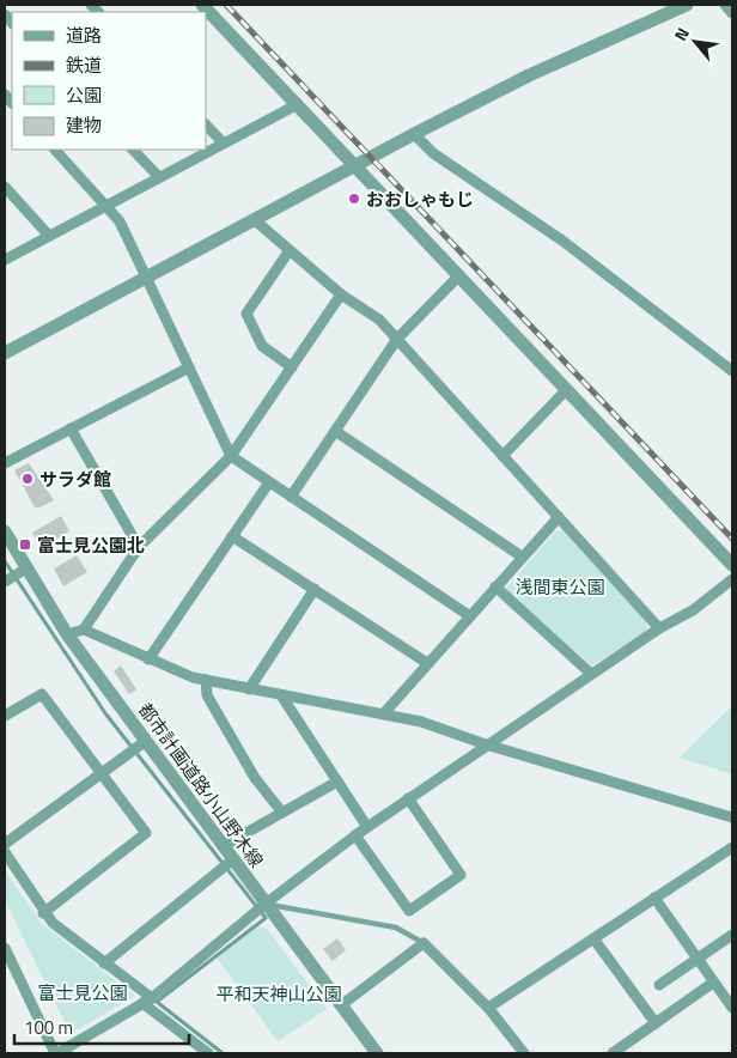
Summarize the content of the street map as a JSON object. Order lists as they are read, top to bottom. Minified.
{"streets":{"street":["都市計画道路小山野木線"]},"parks":["浅間東公園","富士見公園","平和天神山公園"],"places":{"other":["おおしゃもじ","サラダ館"],"transit":["富士見公園北"]},"legend":["道路","鉄道","公園","建物"],"scale_bar":"100 m","north":"top left"}
